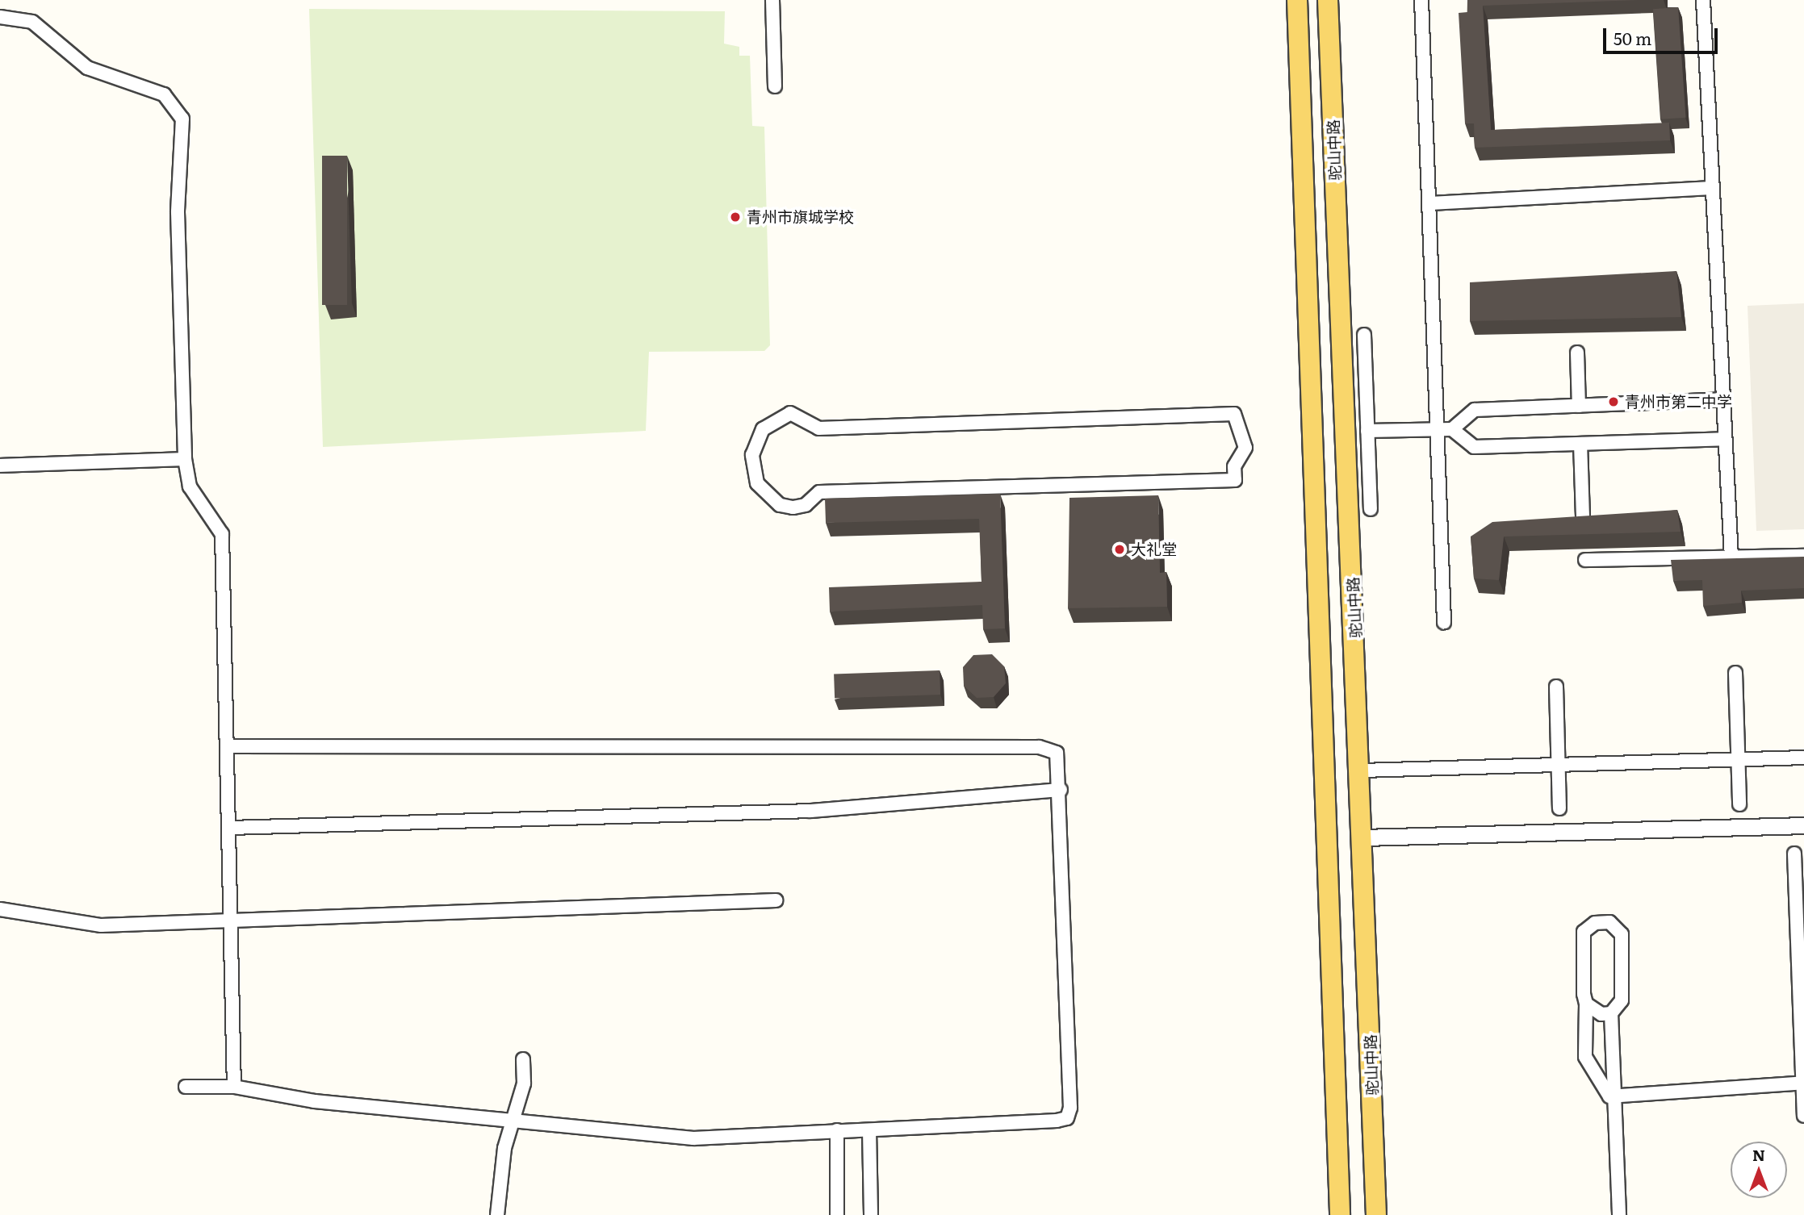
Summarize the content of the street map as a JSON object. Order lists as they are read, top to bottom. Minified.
{"streets":{"main road":["驼山中路"]},"places":["青州市旗城学校","青州市第二中学","大礼堂"],"scale_bar":"50 m","north":"top"}
